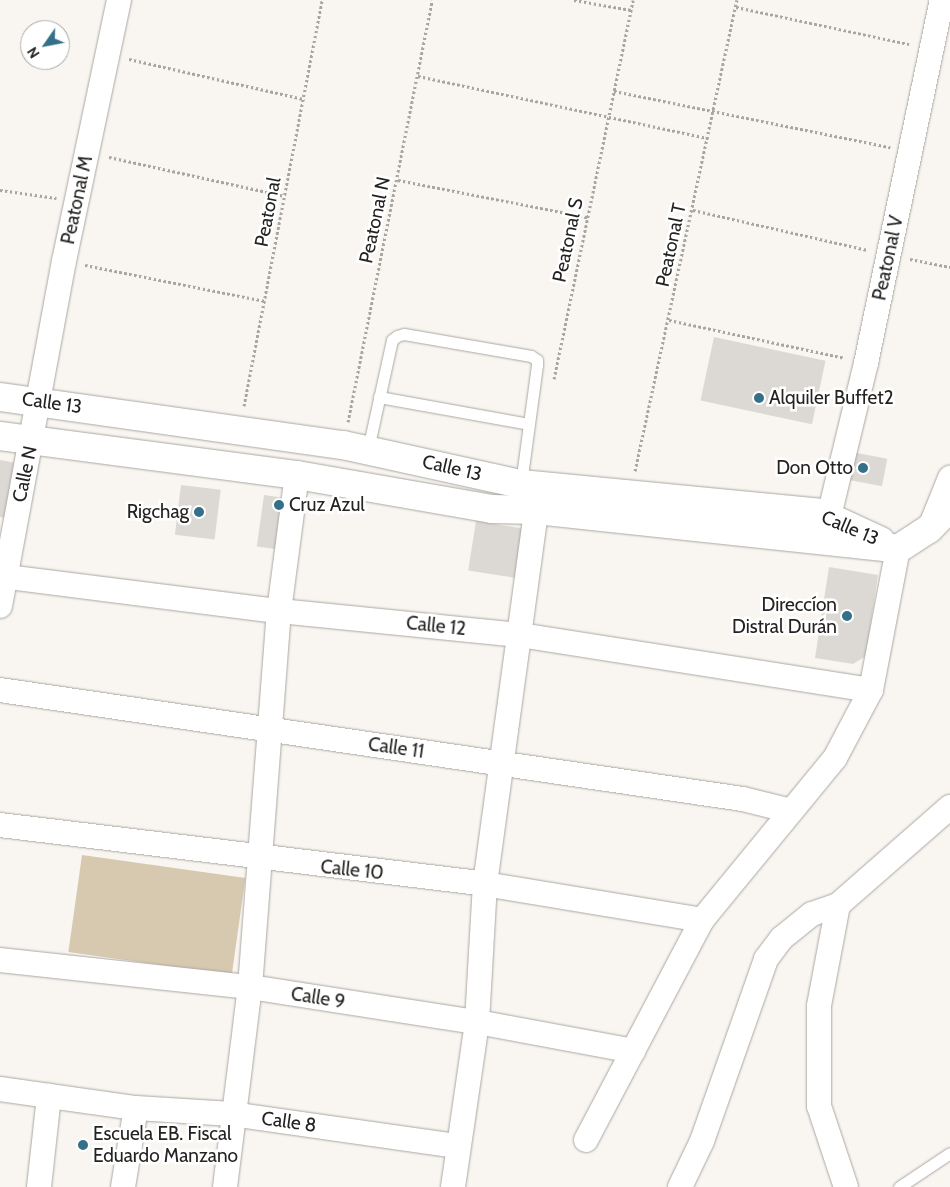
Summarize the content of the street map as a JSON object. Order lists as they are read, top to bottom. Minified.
{"streets":{"street":["Peatonal M","Peatonal V","Calle 13","Calle N","Calle 12","Calle 11","Calle 10","Calle 9","Calle 8"],"path":["Peatonal","Peatonal N","Peatonal S","Peatonal T"]},"crossings":[["Peatonal M","Calle 13"],["Peatonal M","Calle N"],["Peatonal","Calle 13"],["Peatonal N","Calle 13"],["Peatonal T","Calle 13"],["Peatonal V","Calle 13"],["Calle 13","Calle N"],["Calle N","Calle 12"]],"places":["Alquiler Buffet2","Don Otto","Cruz Azul","Rigchag","Direccíon Distral Durán","Escuela EB. Fiscal Eduardo Manzano"],"north":"bottom left"}
